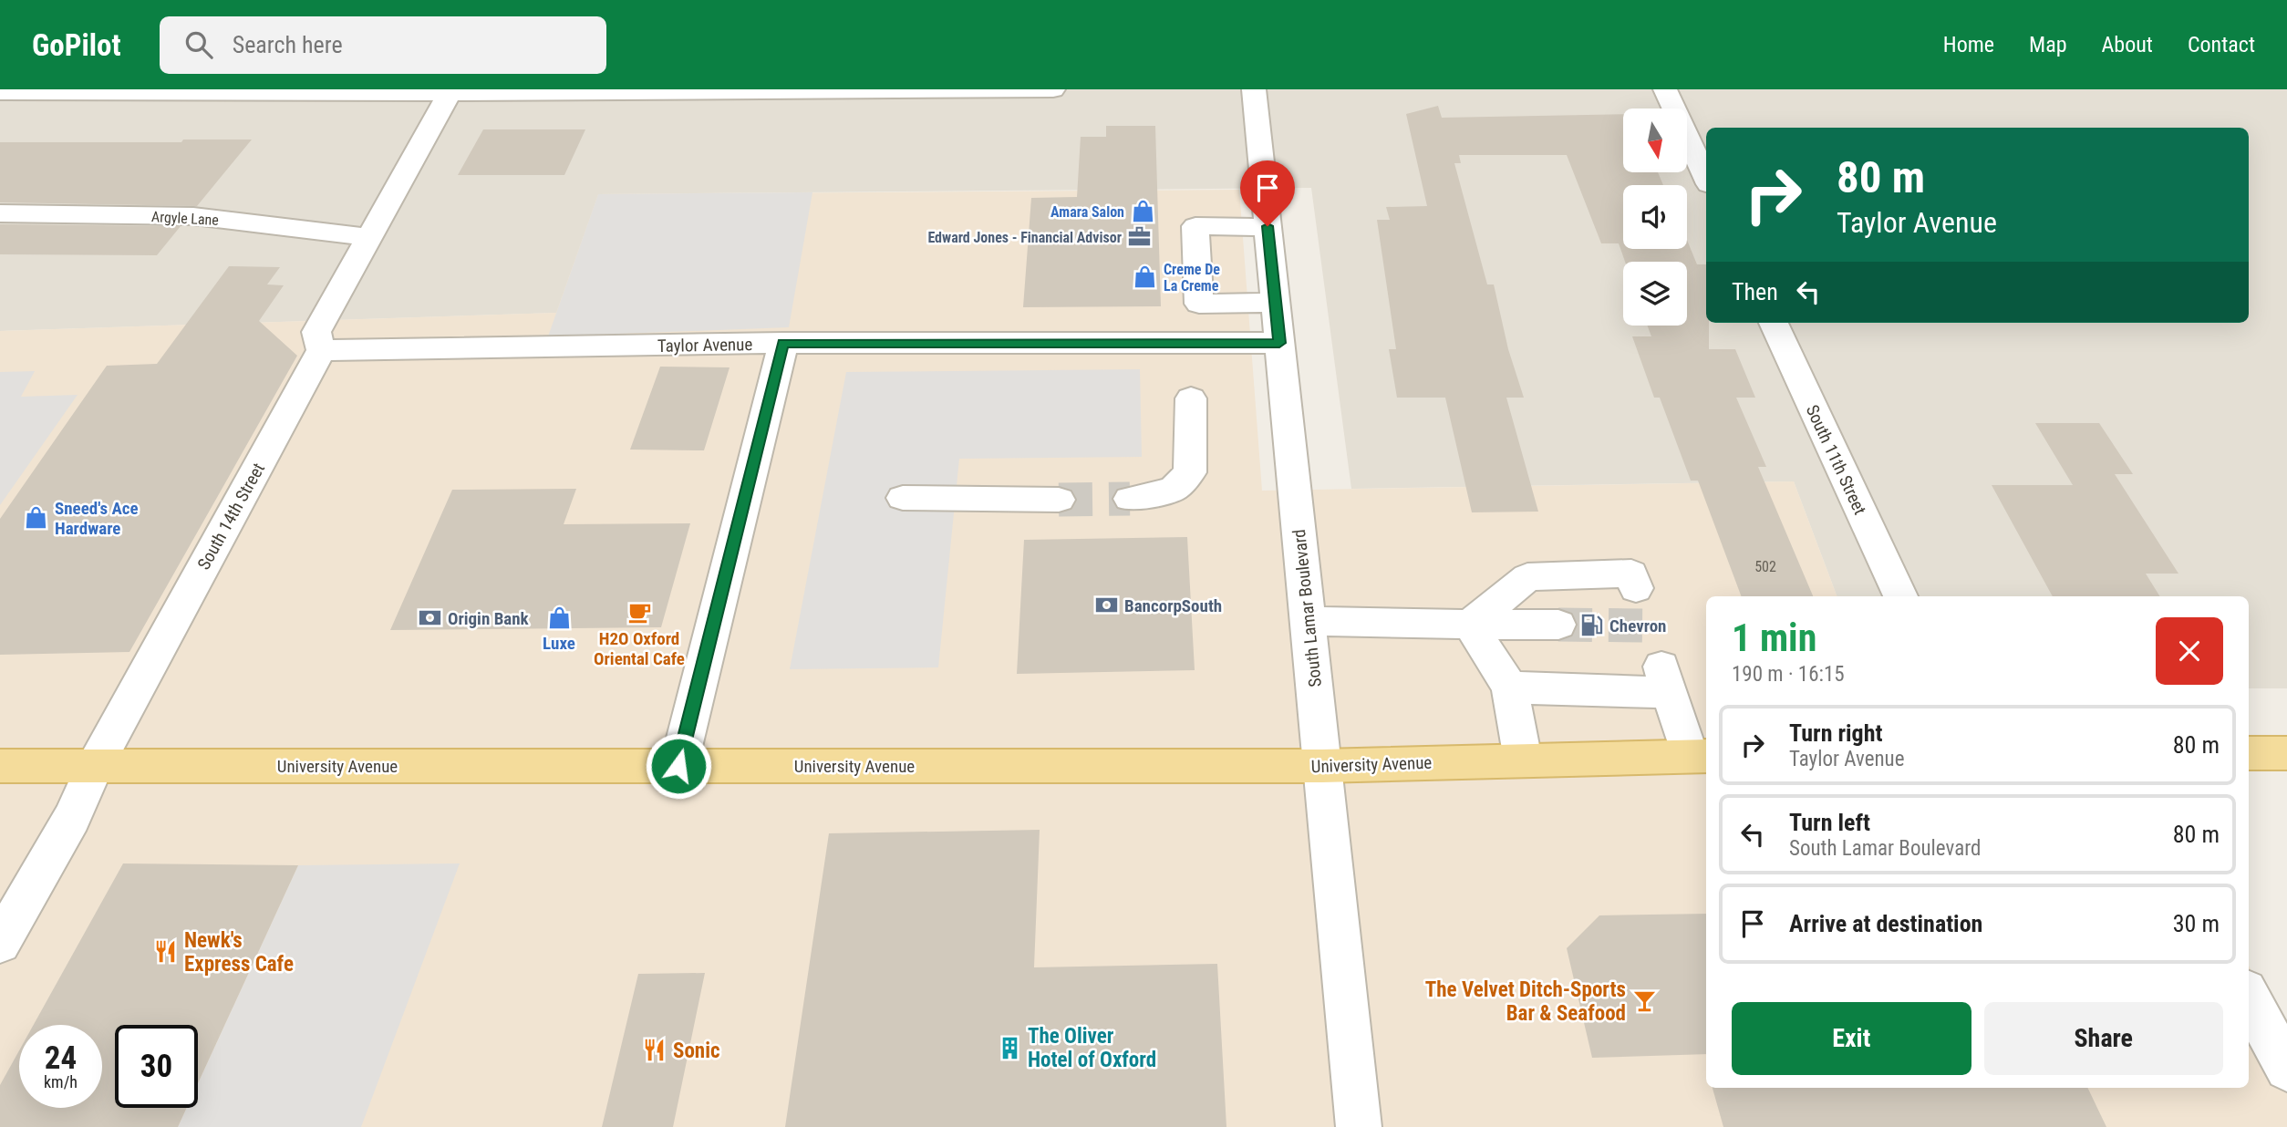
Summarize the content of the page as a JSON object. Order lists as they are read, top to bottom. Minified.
{"streets":{"main road":["University Avenue"],"street":["Argyle Lane","Taylor Avenue","South 11th Street","South 14th Street","South Lamar Boulevard"]},"crossings":[["Argyle Lane","South 14th Street"],["Taylor Avenue","South 14th Street"],["Taylor Avenue","South Lamar Boulevard"],["South 14th Street","University Avenue"],["South Lamar Boulevard","University Avenue"]],"places":{"shop":["Amara Salon","Creme De La Creme","Sneed's Ace Hardware","Luxe"],"office":["Edward Jones - Financial Advisor"],"bank":["BancorpSouth","Origin Bank"],"cafe":["H2O Oxford Oriental Cafe"],"fuel station":["Chevron"],"restaurant":["Newk's Express Cafe","Sonic"],"bar":["The Velvet Ditch-Sports Bar & Seafood"],"building":["The Oliver Hotel of Oxford"]},"house_numbers":["502"],"north":"bottom","page":{"header":"GoPilot","search":"Search here","nav":["Home","Map","About","Contact"],"turn":["80 m","Taylor Avenue"],"then":"Then","heading":["1 min","190 m · 16:15"],"list":[{"name":"Turn right","note":"Taylor Avenue","value":"80 m"},{"name":"Turn left","note":"South Lamar Boulevard","value":"80 m"},{"name":"Arrive at destination","value":"30 m"}],"buttons":["Exit","Share"],"speed":"24 km/h","limit":"30"}}
